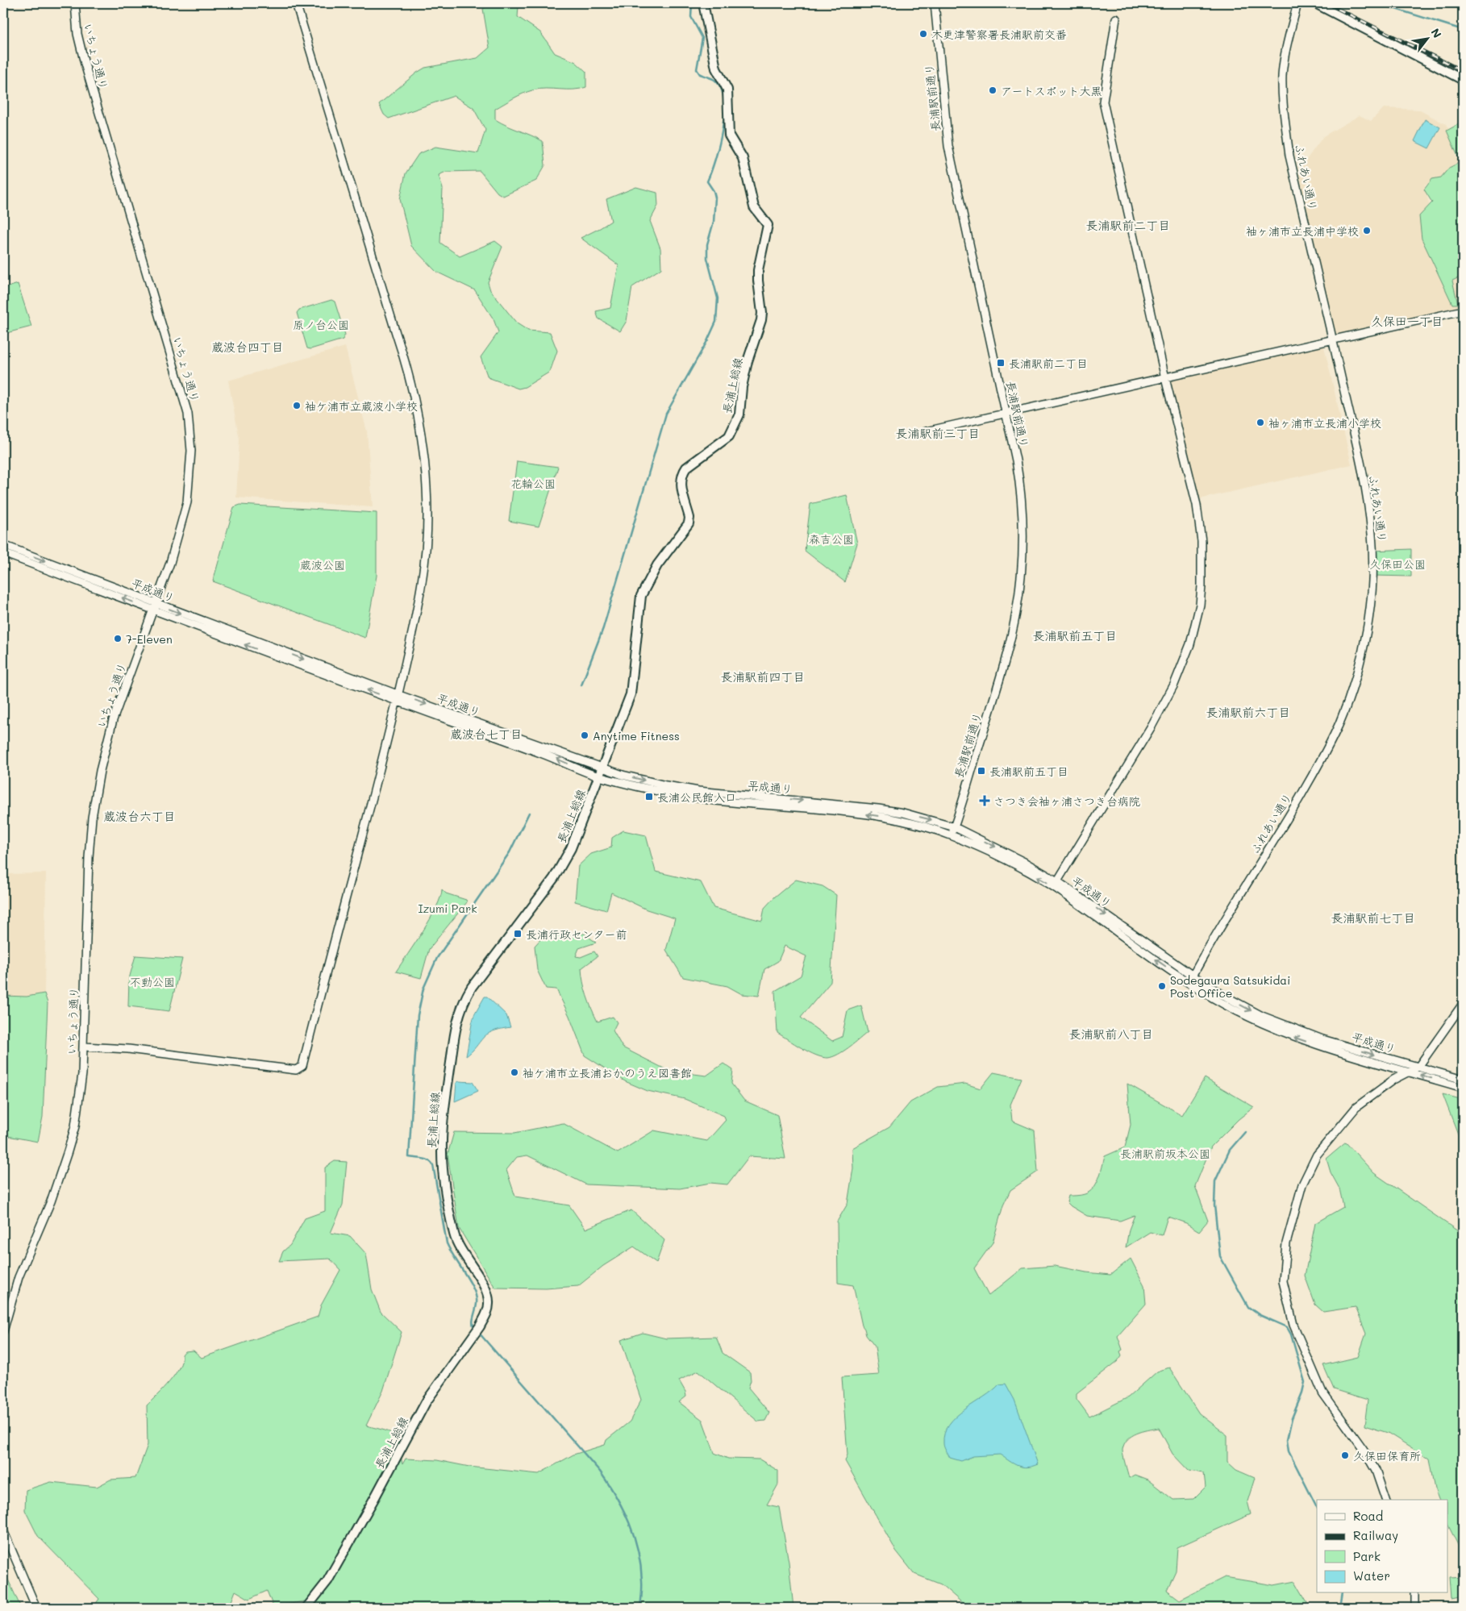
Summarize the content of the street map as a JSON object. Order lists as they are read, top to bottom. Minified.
{"streets":{"main road":["長浦上総線"],"street":["いちょう通り","長浦駅前通り","ふれあい通り","平成通り"]},"crossings":[["いちょう通り","平成通り"],["長浦駅前通り","平成通り"],["ふれあい通り","平成通り"],["長浦上総線","平成通り"]],"districts":["長浦駅前二丁目","久保田一丁目","蔵波台四丁目","長浦駅前三丁目","長浦駅前五丁目","長浦駅前四丁目","長浦駅前六丁目","蔵波台七丁目","蔵波台六丁目","長浦駅前七丁目","長浦駅前八丁目"],"parks":["原ノ台公園","花輪公園","森吉公園","久保田公園","蔵波公園","Izumi Park","不動公園","長浦駅前坂本公園"],"places":{"other":["木更津警察署長浦駅前交番","アートスポット大黒","袖ヶ浦市立長浦中学校","袖ケ浦市立蔵波小学校","袖ヶ浦市立長浦小学校","7-Eleven","Anytime Fitness","Sodegaura Satsukidai Post Office","袖ケ浦市立長浦おかのうえ図書館","久保田保育所"],"transit":["長浦駅前二丁目","長浦駅前五丁目","長浦公民館入口","長浦行政センター前"],"health":["さつき会袖ヶ浦さつき台病院"]},"legend":["Road","Railway","Park","Water"],"north":"top right"}
